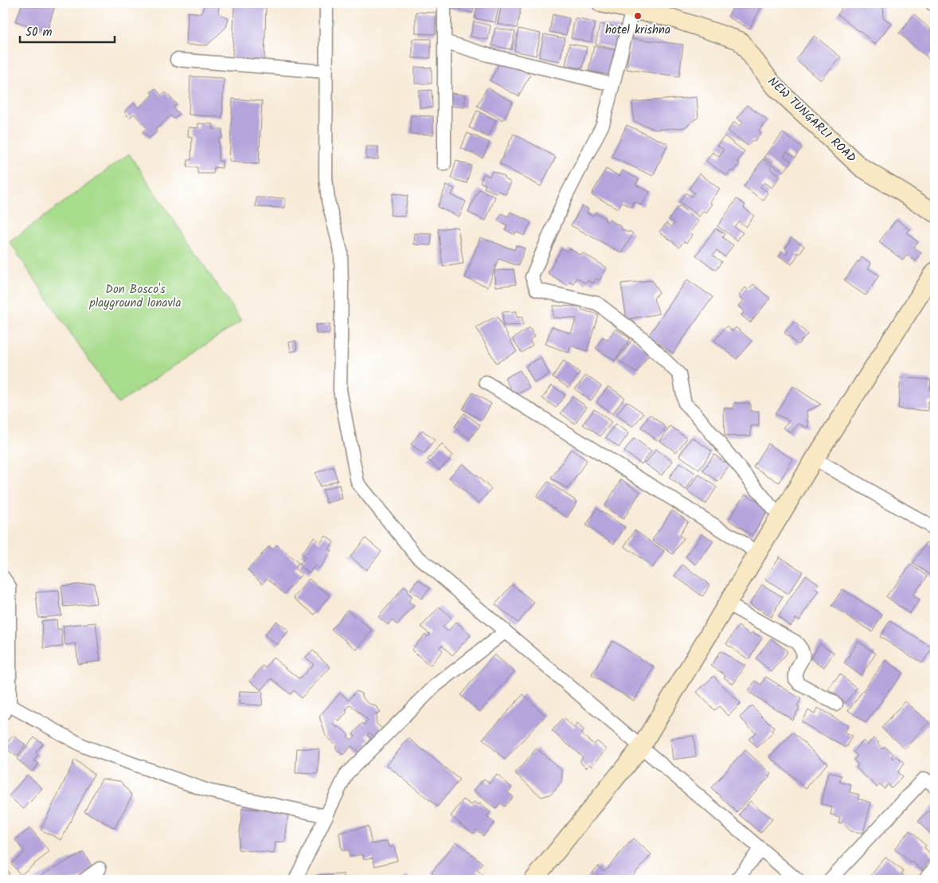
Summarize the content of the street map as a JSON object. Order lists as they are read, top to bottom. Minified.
{"streets":{"street":["NEW TUNGARLI ROAD"]},"parks":["Don Bosco's playground lonavla"],"places":["hotel krishna"],"scale_bar":"50 m"}
